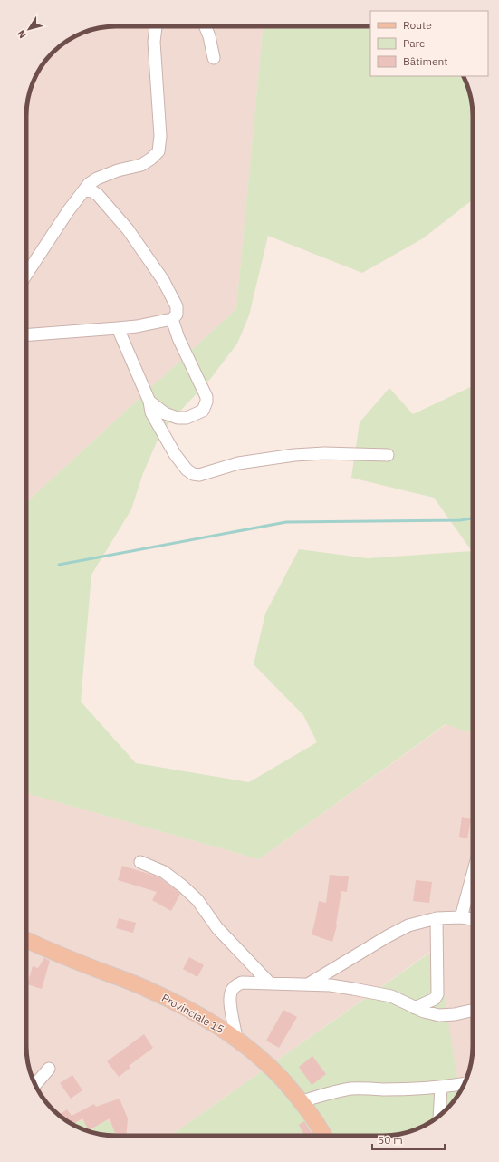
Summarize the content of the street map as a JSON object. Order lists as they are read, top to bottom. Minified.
{"streets":{"main road":["Provinciale 15"]},"legend":["Route","Parc","Bâtiment"],"scale_bar":"50 m","north":"bottom left"}
